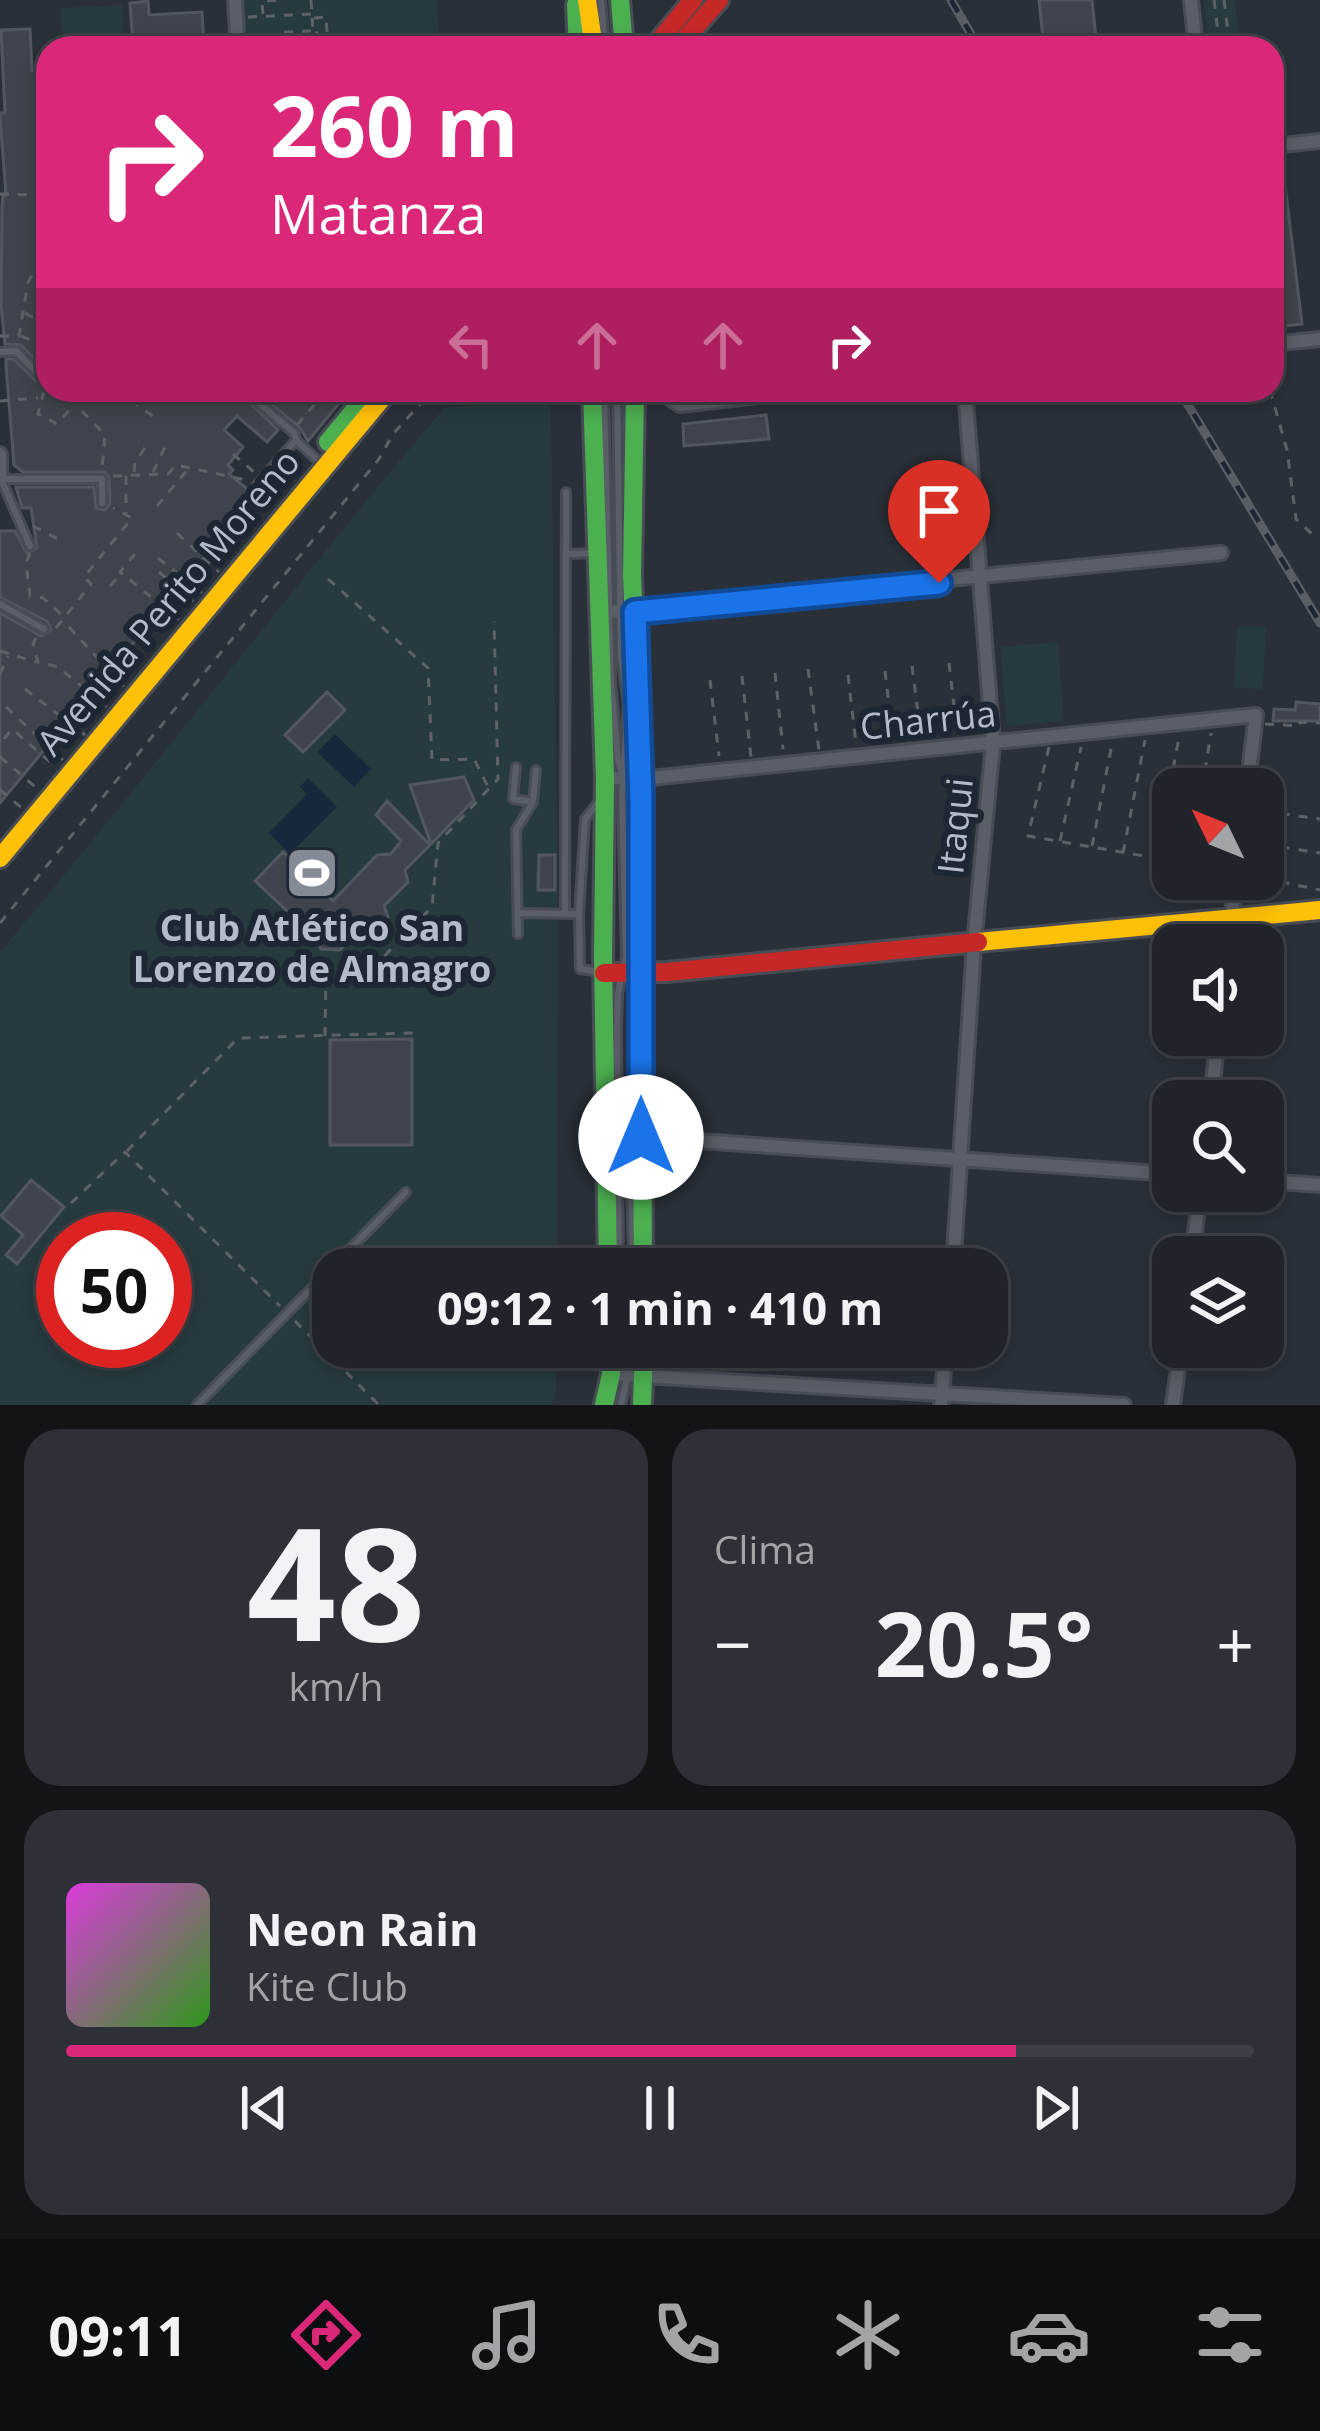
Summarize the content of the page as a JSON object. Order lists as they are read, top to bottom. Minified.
{"streets":{"main road":["Avenida Perito Moreno"],"street":["Charrúa","Itaqui"]},"crossings":[["Charrúa","Itaqui"]],"places":{"sports":["Club Atlético San Lorenzo de Almagro"]},"north":"top left","page":{"turn":["260 m","Matanza"],"limit":"50","trip":"09:12 · 1 min · 410 m","tile":[["48","km/h"],"Clima"],"heat":["−","20.5°","+"],"song":["Neon Rain","Kite Club"],"tabs":"09:11"}}
